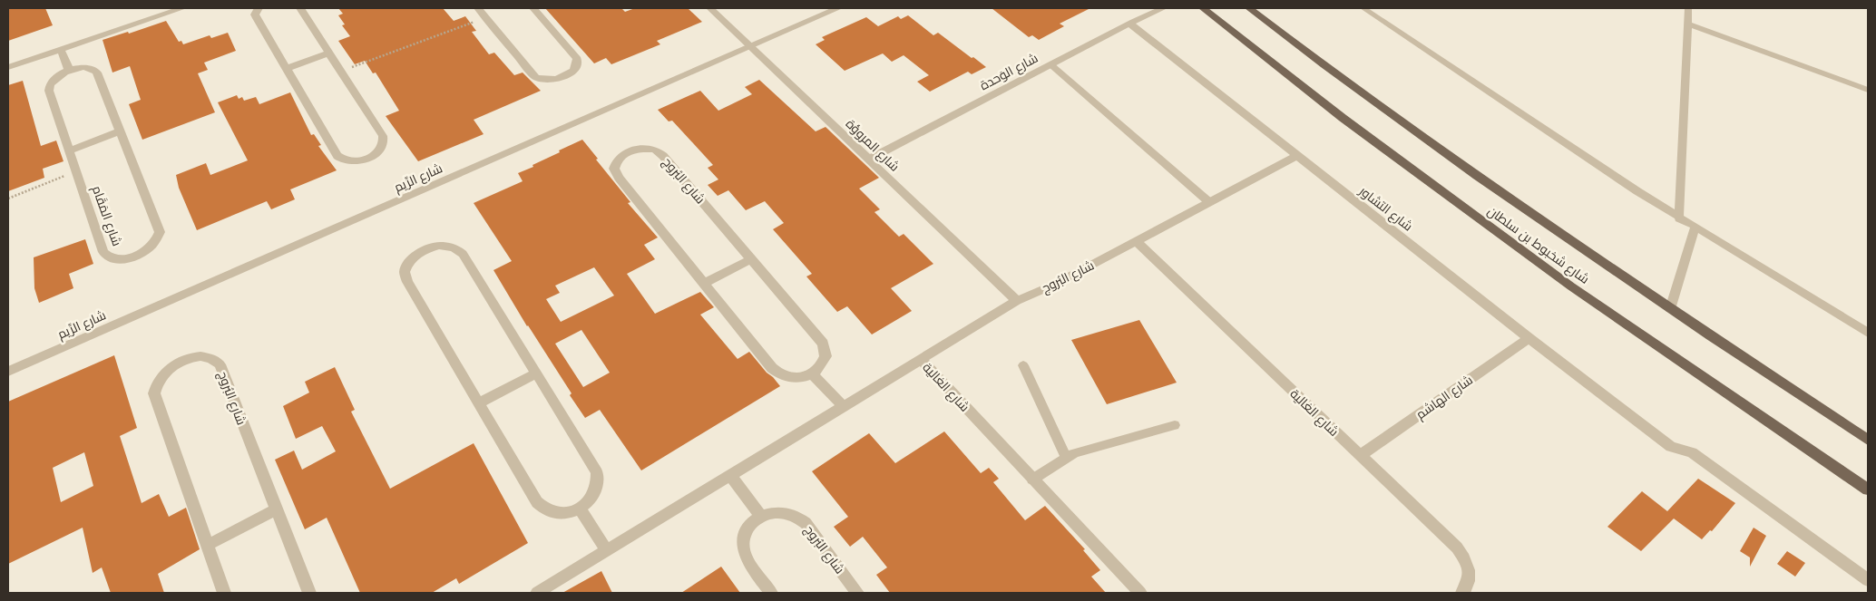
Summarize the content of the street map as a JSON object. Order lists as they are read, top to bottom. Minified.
{"streets":{"main road":["شارع شخبوط بن سلطان"],"street":["شارع الوَحدة","شارع المروؤة","شارع الرِّيم","شارع البُروج","شارع التشاور","شارع المَقَام","شارع الغالية","شارع الهاشم"]},"crossings":[["شارع الوَحدة","شارع المروؤة"],["شارع الوَحدة","شارع التشاور"],["شارع المروؤة","شارع الرِّيم"],["شارع المروؤة","شارع البُروج"],["شارع البُروج","شارع التشاور"],["شارع البُروج","شارع الغالية"],["شارع التشاور","شارع الهاشم"],["شارع الغالية","شارع الهاشم"]]}
